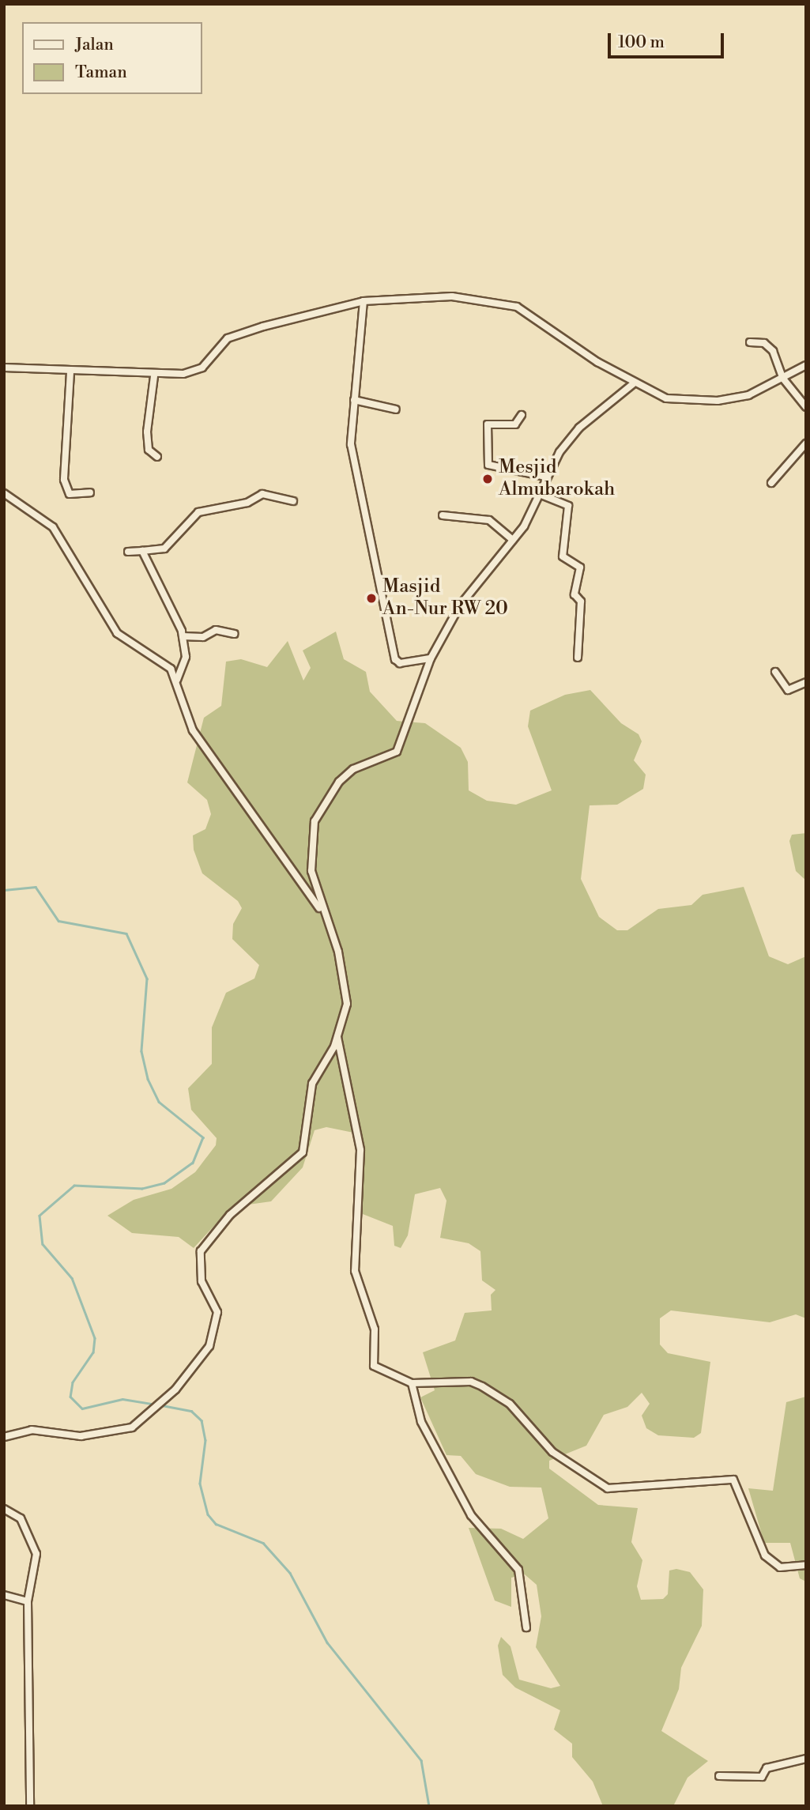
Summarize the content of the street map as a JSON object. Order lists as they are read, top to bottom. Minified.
{"places":["Mesjid Almubarokah","Masjid An-Nur RW 20"],"legend":["Jalan","Taman"],"scale_bar":"100 m"}
